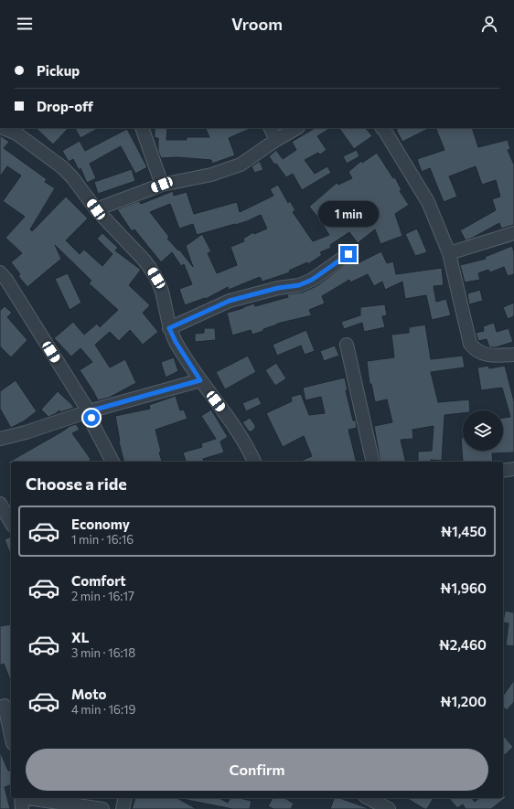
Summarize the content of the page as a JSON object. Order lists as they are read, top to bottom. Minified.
{"page":{"header":"Vroom","banner":["Pickup","Drop-off"],"bubble":"1 min","heading":"Choose a ride","list":[{"name":"Economy","note":"1 min · 16:16","value":"₦1,450"},{"name":"Comfort","note":"2 min · 16:17","value":"₦1,960"},{"name":"XL","note":"3 min · 16:18","value":"₦2,460"},{"name":"Moto","note":"4 min · 16:19","value":"₦1,200"}],"buttons":"Confirm"}}
